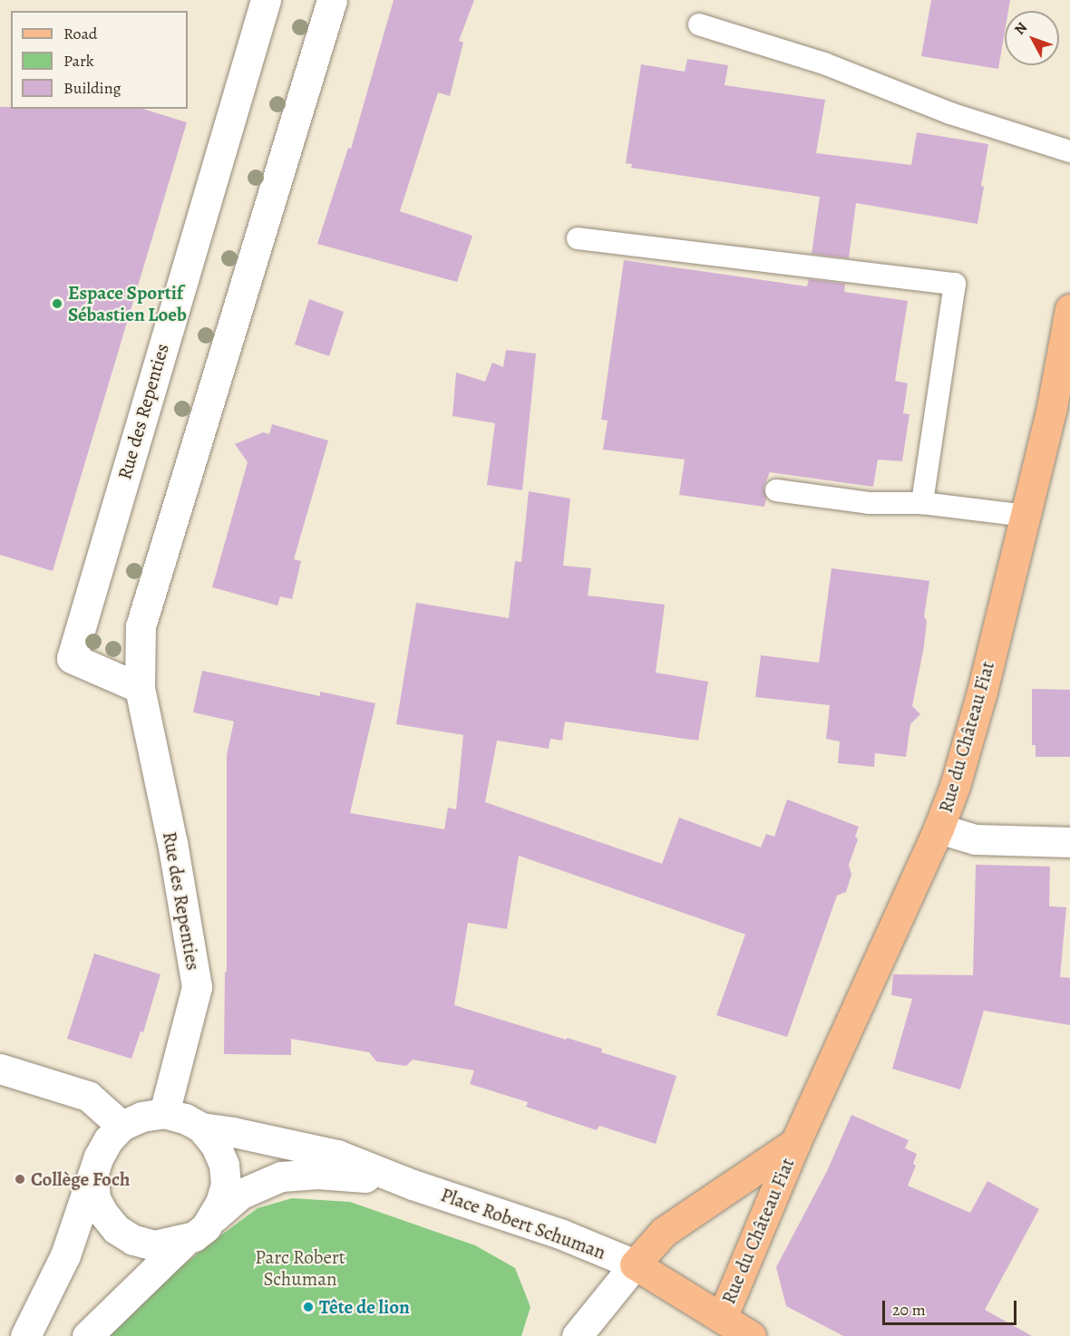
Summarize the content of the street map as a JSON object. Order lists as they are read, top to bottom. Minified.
{"streets":{"main road":["Rue du Château Fiat"],"street":["Rue des Repenties","Place Robert Schuman"]},"crossings":[["Rue des Repenties","Place Robert Schuman"],["Rue du Château Fiat","Place Robert Schuman"]],"parks":["Parc Robert Schuman"],"places":["Espace Sportif Sébastien Loeb","Collège Foch","Tête de lion"],"legend":["Road","Park","Building"],"scale_bar":"20 m","north":"top left"}
